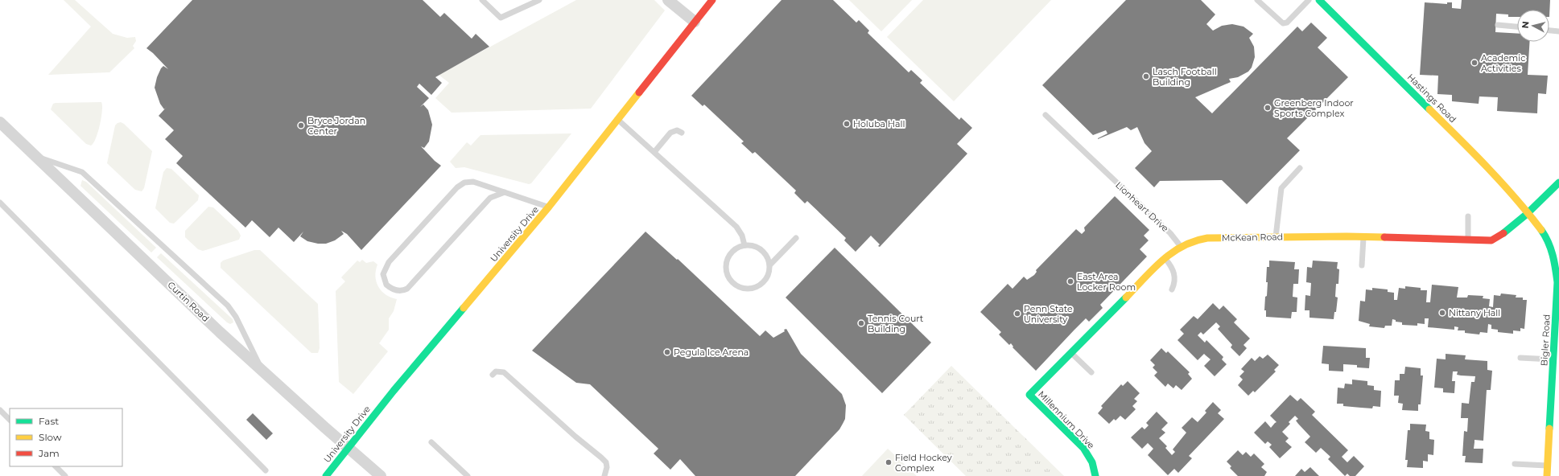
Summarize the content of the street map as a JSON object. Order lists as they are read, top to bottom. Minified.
{"streets":{"street":["Hastings Road","University Drive","McKean Road","Curtin Road","Bigler Road","Millennium Drive"],"lane":["Lionheart Drive"]},"crossings":[["Hastings Road","McKean Road"],["Hastings Road","Bigler Road"],["Lionheart Drive","McKean Road"],["University Drive","Curtin Road"],["McKean Road","Bigler Road"],["McKean Road","Millennium Drive"]],"places":["Academic Activities","Lasch Football Building","Greenberg Indoor Sports Complex","Holuba Hall","Bryce Jordan Center","East Area Locker Room","Nittany Hall","Penn State University","Tennis Court Building","Pegula Ice Arena","Field Hockey Complex"],"legend":["Fast","Slow","Jam"],"north":"left"}
